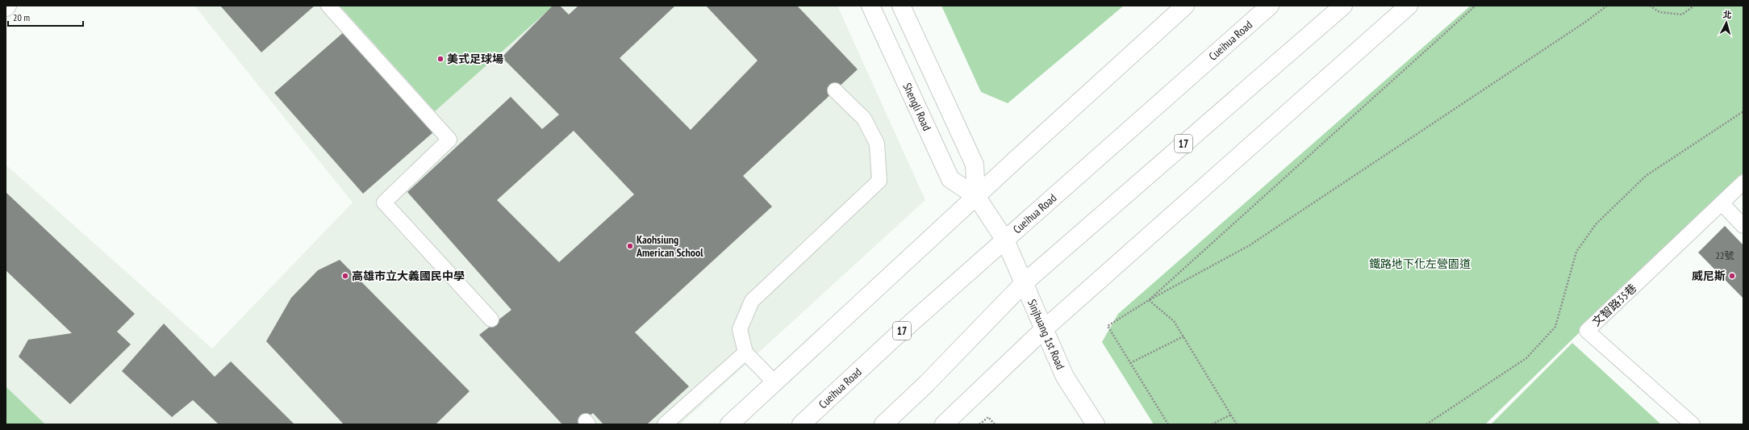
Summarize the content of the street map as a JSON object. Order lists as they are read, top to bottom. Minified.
{"streets":{"street":["Cueihua Road","Shengli Road","17","Sinjhuang 1st Road"],"lane":["文智路35巷"]},"crossings":[["Cueihua Road","Shengli Road"],["Cueihua Road","Sinjhuang 1st Road"],["Shengli Road","Sinjhuang 1st Road"],["17","Sinjhuang 1st Road"]],"parks":["鐵路地下化左營園道"],"places":["美式足球場","Kaohsiung American School","高雄市立大義國民中學","威尼斯"],"house_numbers":["22號"],"scale_bar":"20 m","north":"top"}
